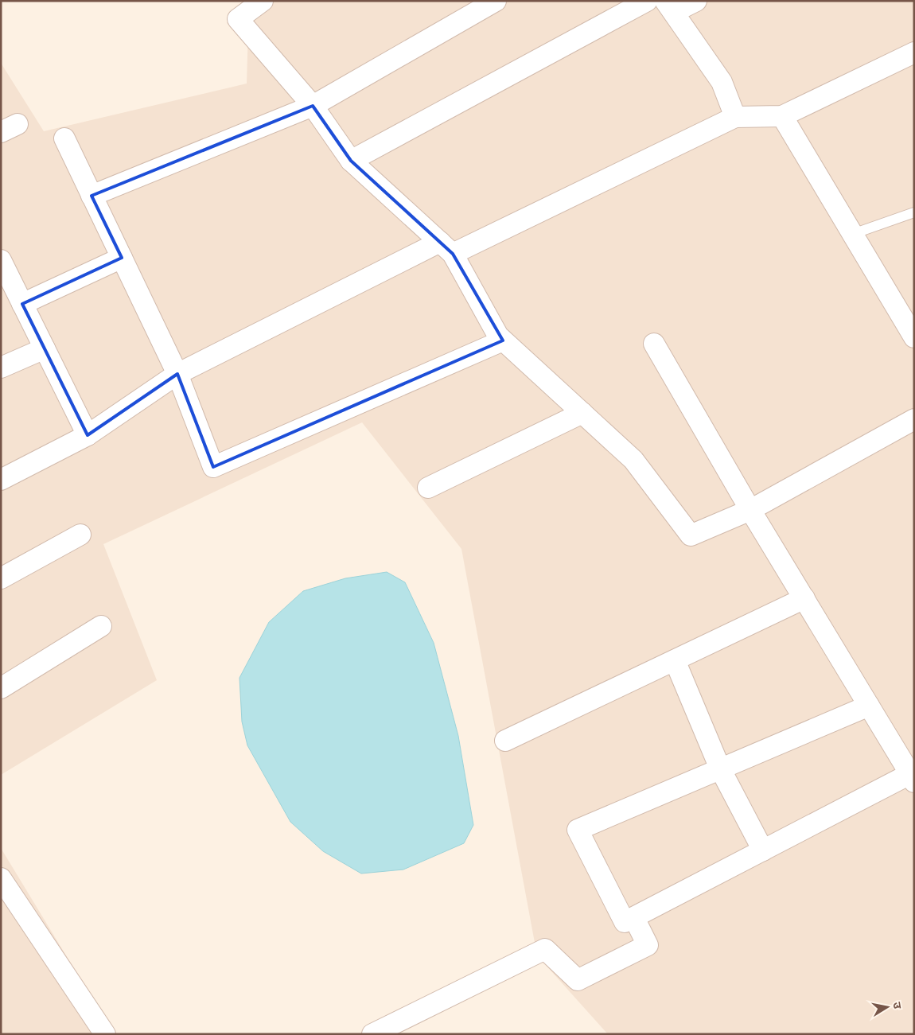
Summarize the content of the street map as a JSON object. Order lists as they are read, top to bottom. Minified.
{"north":"right"}
